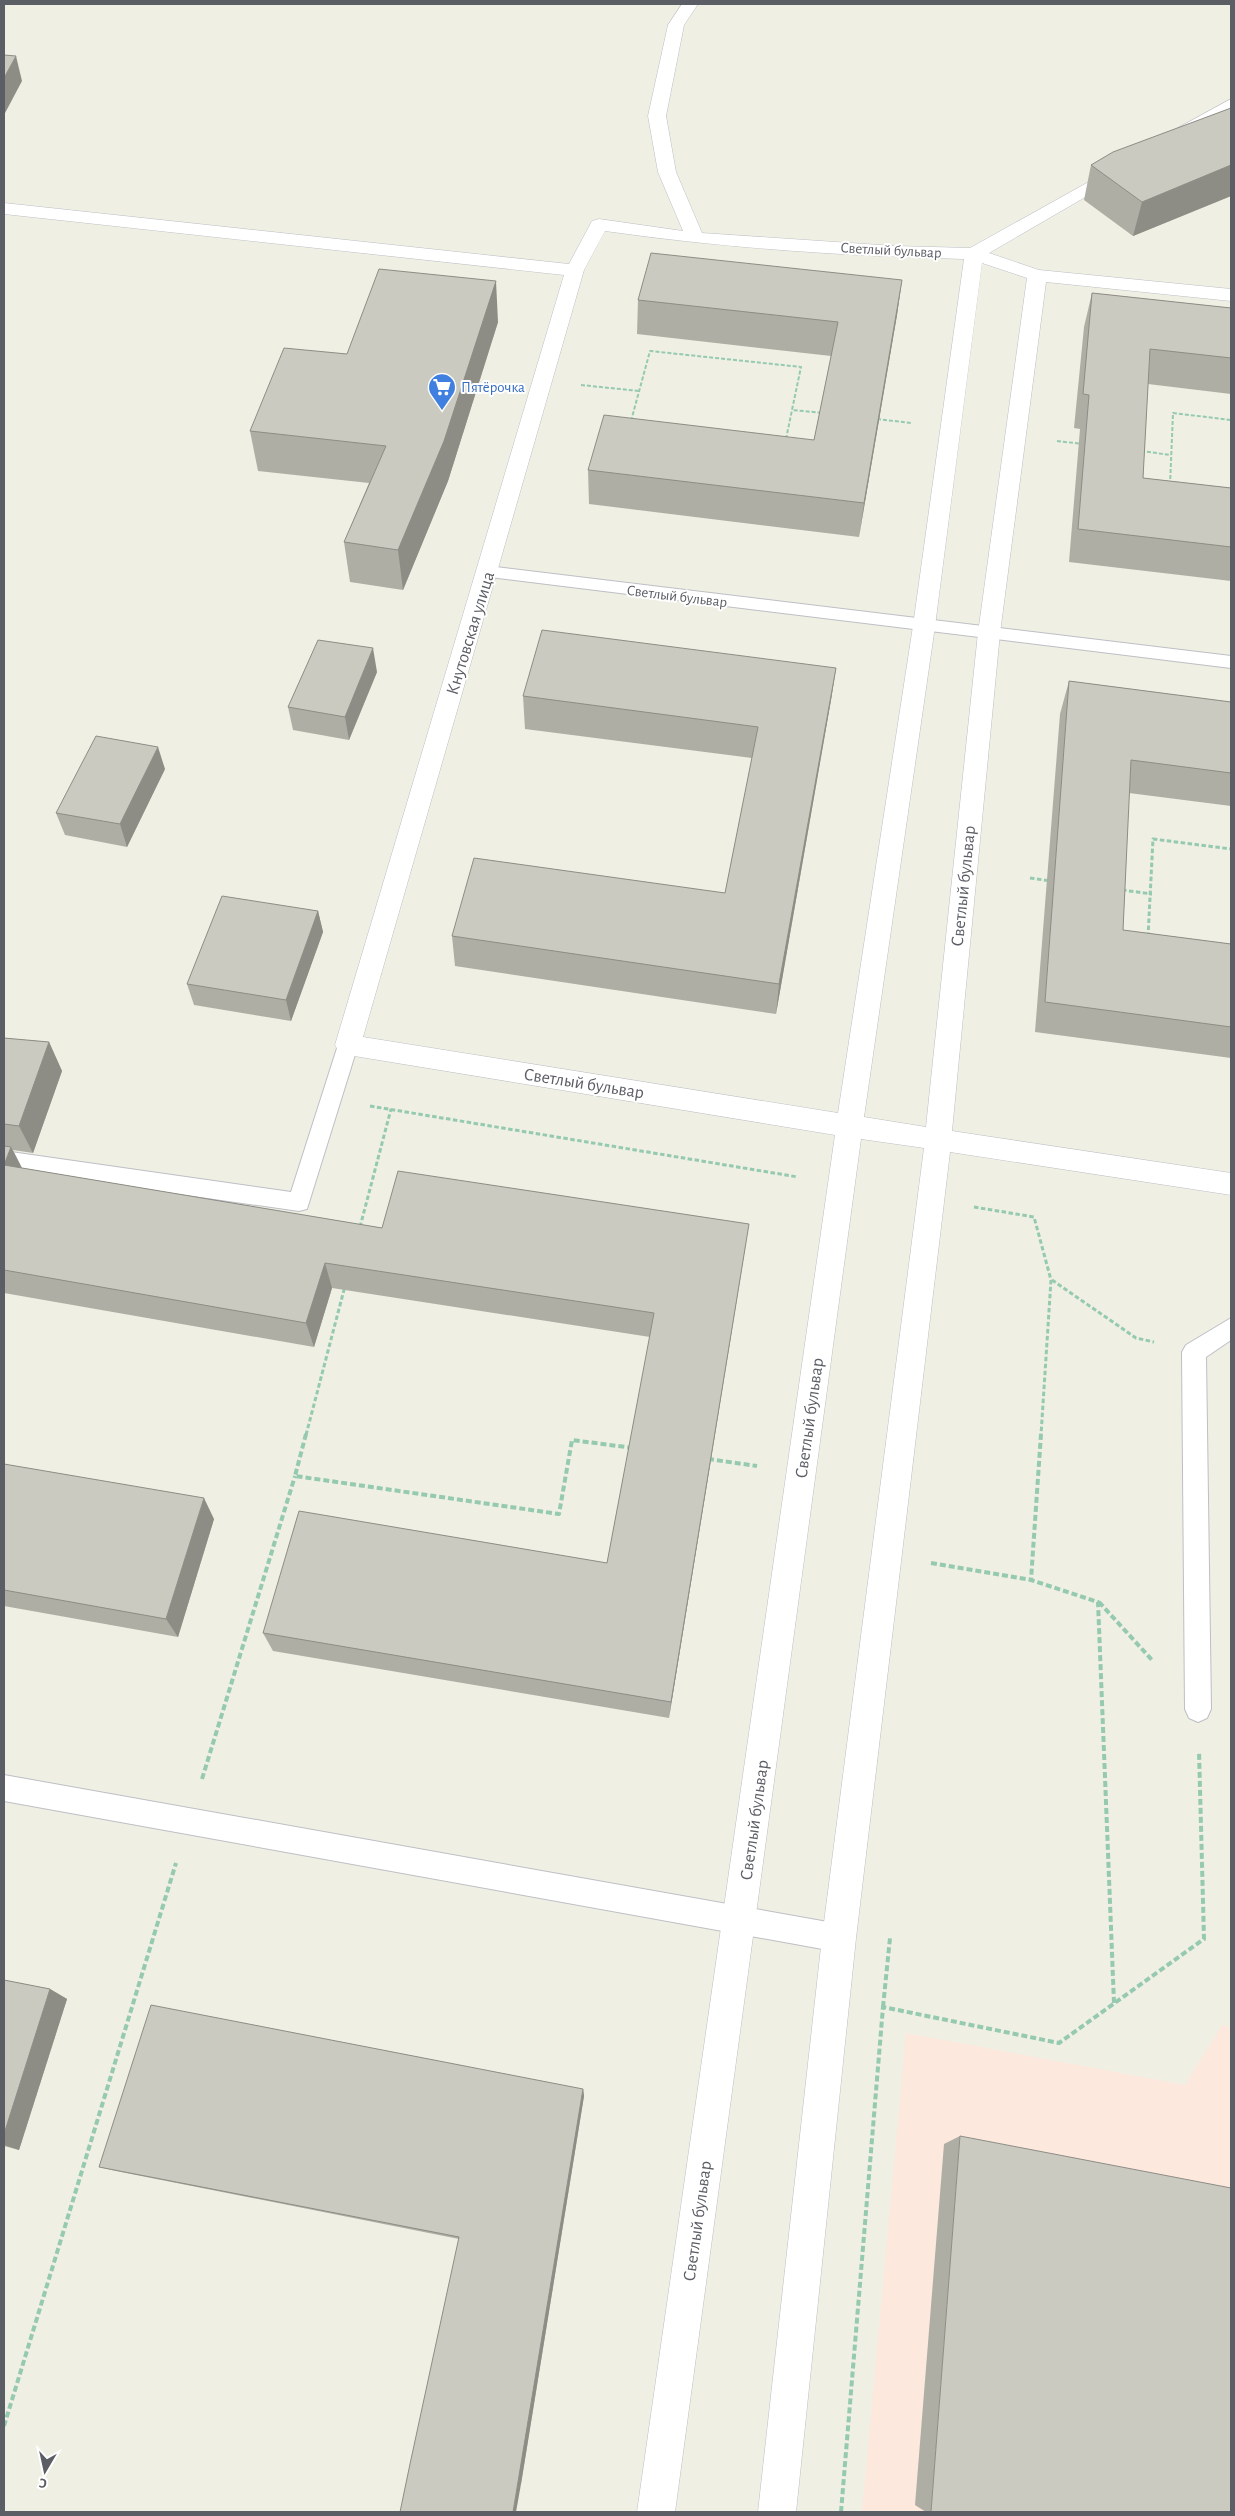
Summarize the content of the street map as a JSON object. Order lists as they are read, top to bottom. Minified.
{"streets":{"street":["Светлый бульвар","Кнутовская улица"]},"crossings":[["Светлый бульвар","Кнутовская улица"]],"places":{"supermarket":["Пятёрочка"]},"north":"bottom"}
